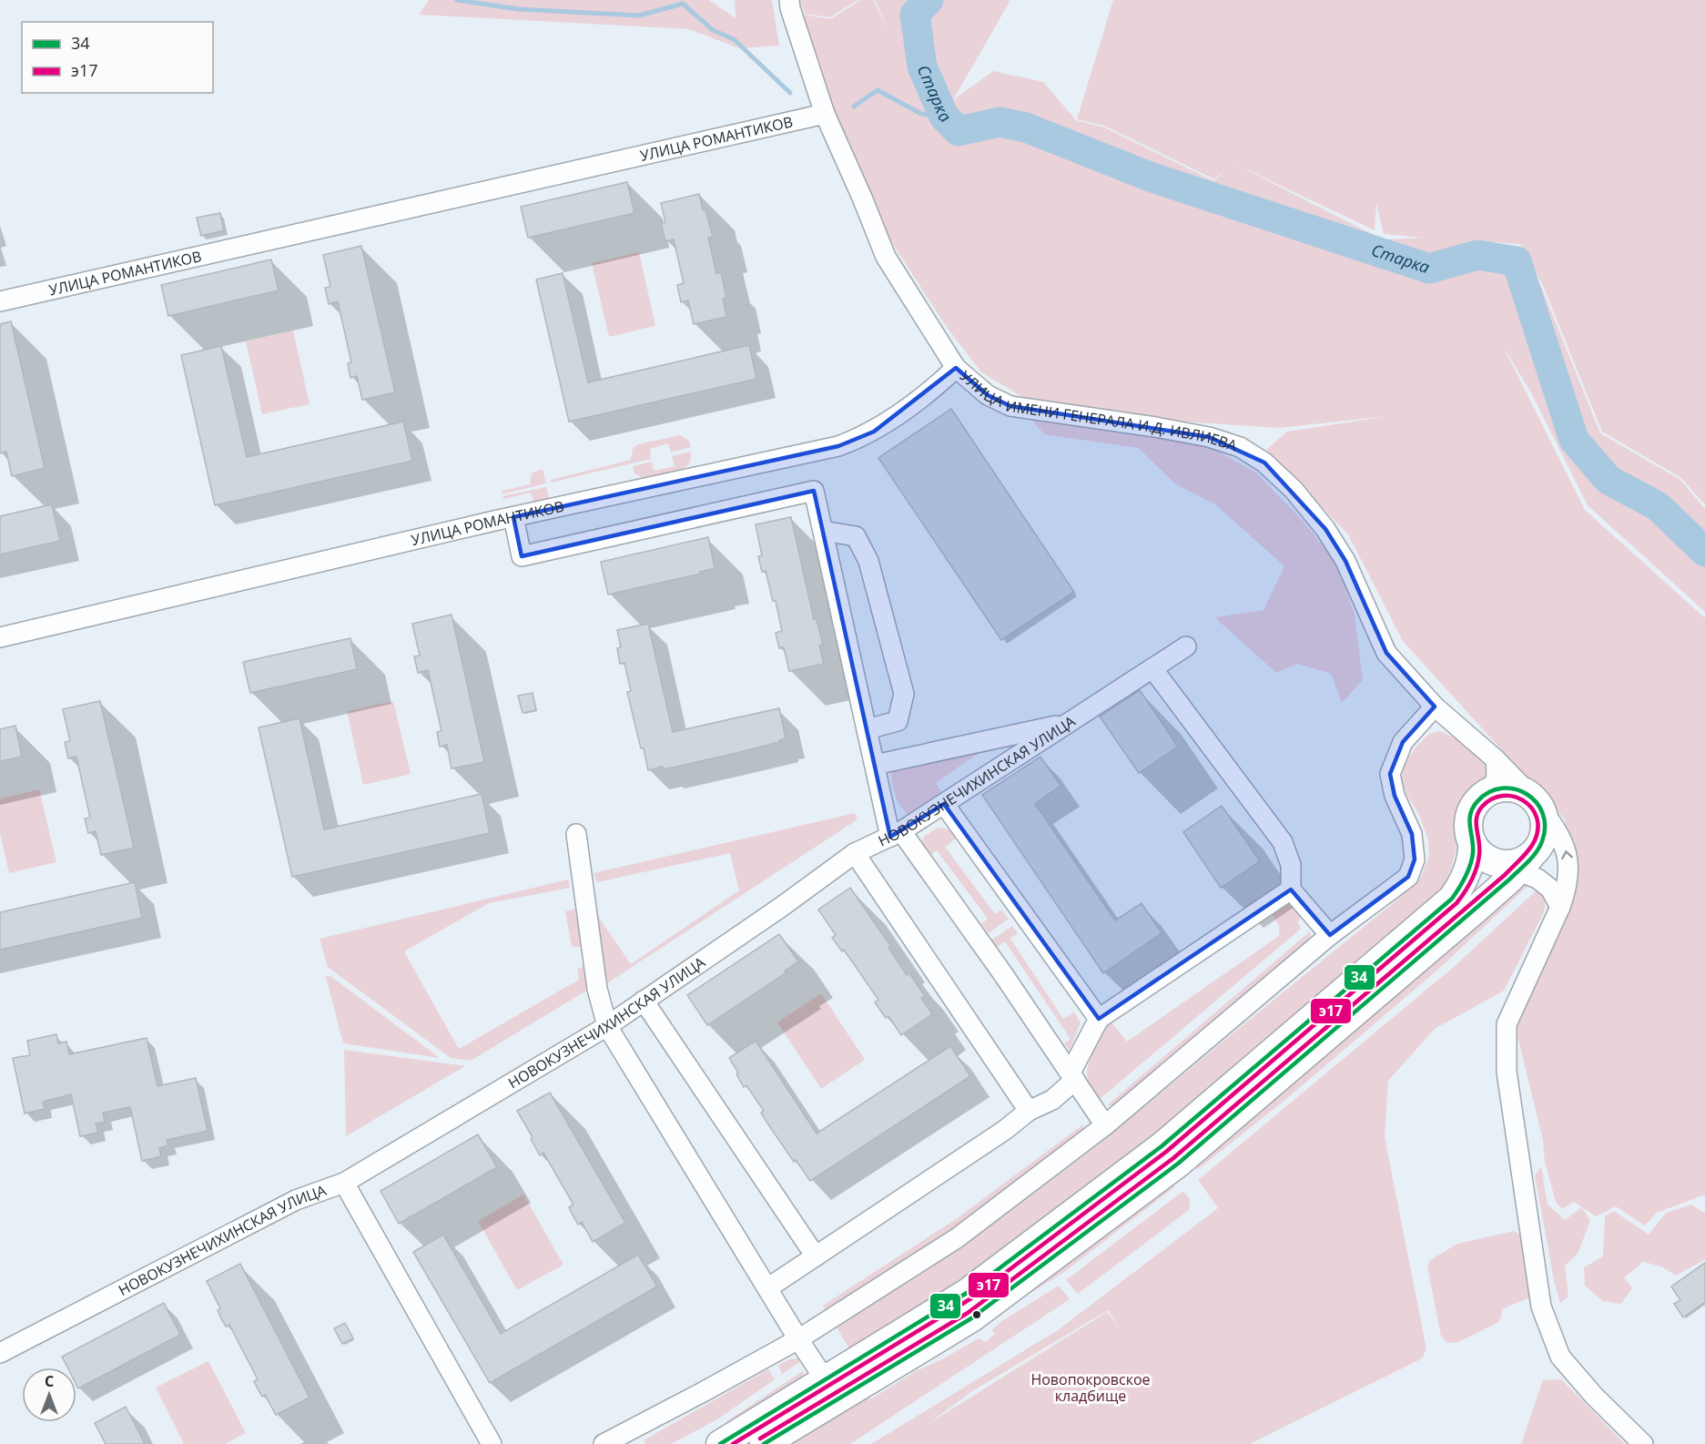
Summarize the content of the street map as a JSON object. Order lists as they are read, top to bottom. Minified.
{"streets":{"street":["УЛИЦА РОМАНТИКОВ","УЛИЦА ИМЕНИ ГЕНЕРАЛА И.Д. ИВЛИЕВА","НОВОКУЗНЕЧИХИНСКАЯ УЛИЦА"]},"crossings":[["УЛИЦА РОМАНТИКОВ","УЛИЦА ИМЕНИ ГЕНЕРАЛА И.Д. ИВЛИЕВА"]],"water":["Старка"],"parks":["Новопокровское кладбище"],"lines":["transit line 34","transit line э17"],"legend":["34","э17"],"north":"top"}
